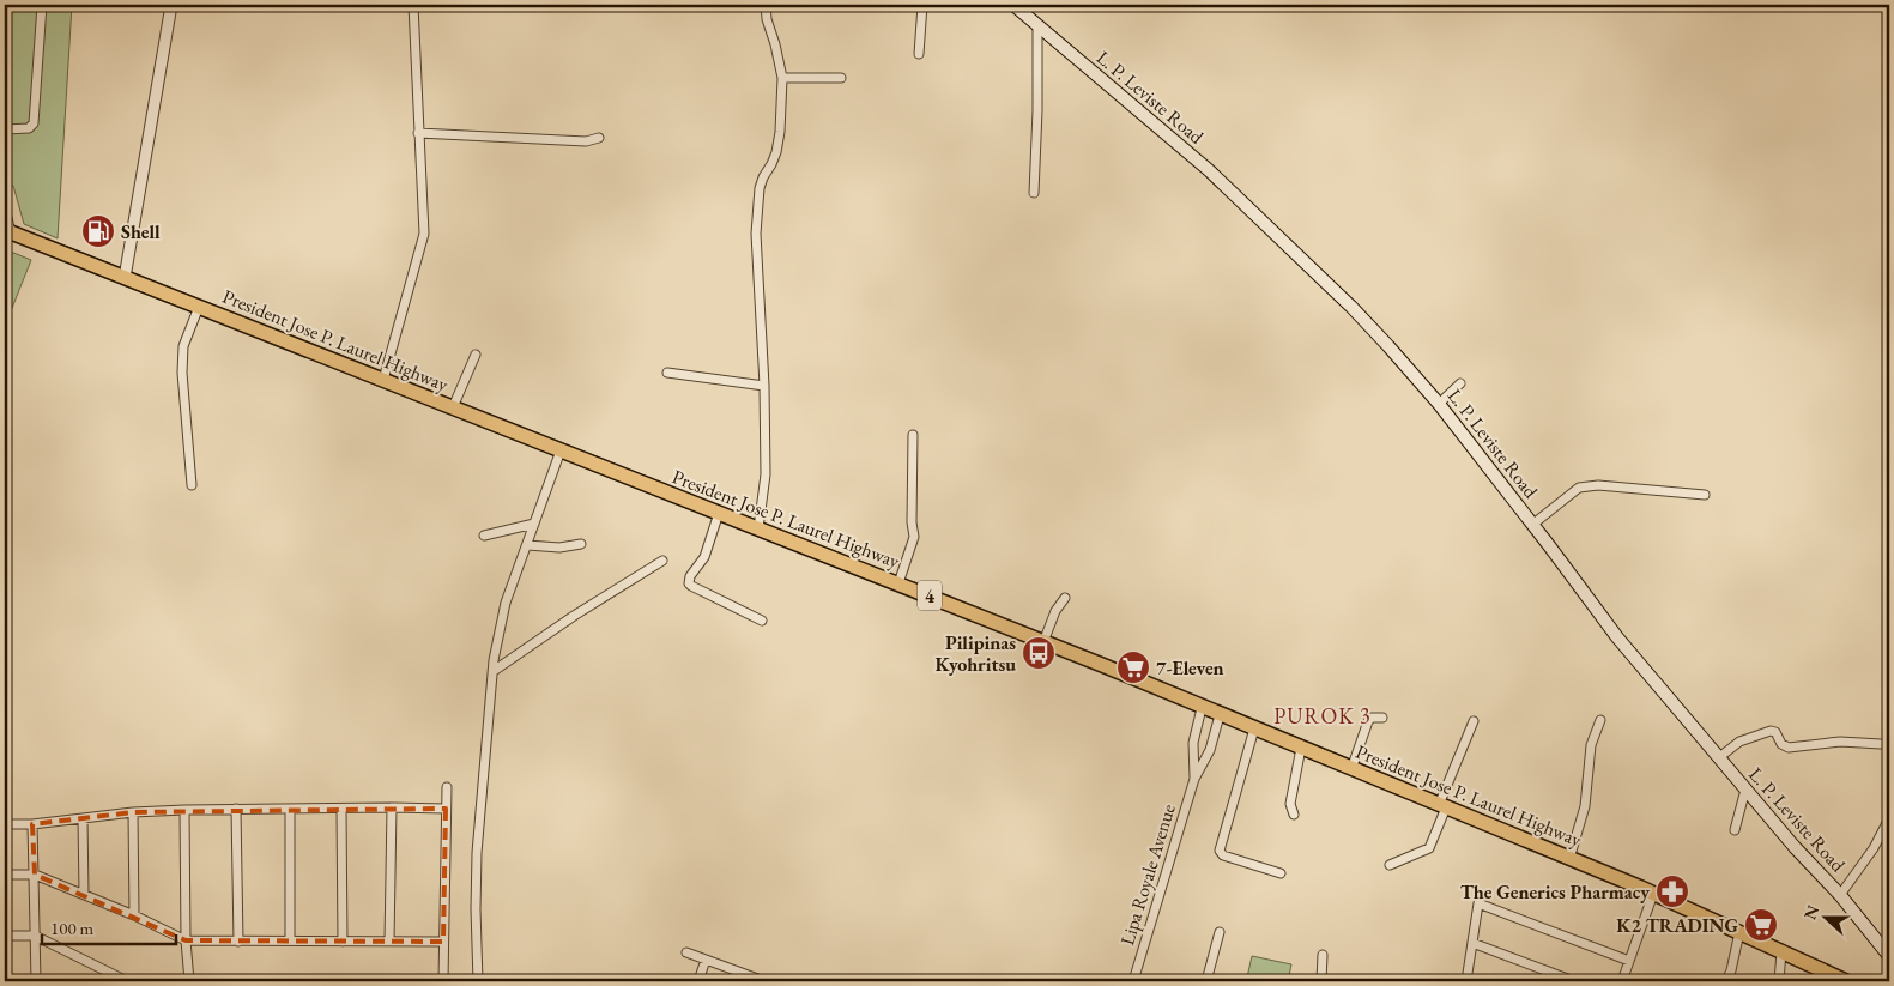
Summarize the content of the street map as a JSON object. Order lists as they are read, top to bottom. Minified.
{"streets":{"highway":["President Jose P. Laurel Highway","4"],"main road":["L. P. Leviste Road"],"street":["Lipa Royale Avenue"]},"crossings":[["President Jose P. Laurel Highway","Lipa Royale Avenue"]],"districts":["PUROK 3"],"places":{"fuel station":["Shell"],"bus stop":["Pilipinas Kyohritsu"],"supermarket":["7-Eleven","K2 TRADING"],"pharmacy":["The Generics Pharmacy"]},"scale_bar":"100 m","north":"left"}
